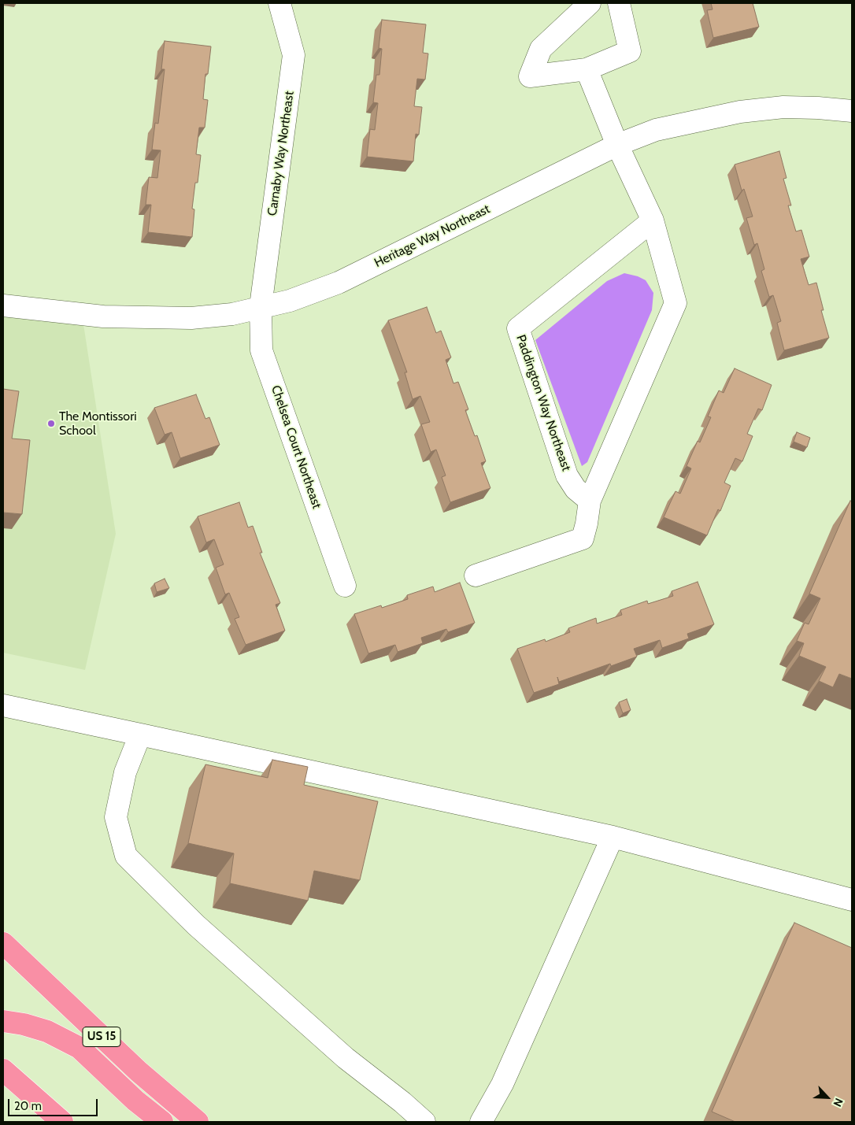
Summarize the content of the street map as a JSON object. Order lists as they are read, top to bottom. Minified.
{"streets":{"highway":["US 15"],"street":["Carnaby Way Northeast","Heritage Way Northeast","Paddington Way Northeast","Chelsea Court Northeast"]},"crossings":[["Carnaby Way Northeast","Heritage Way Northeast"],["Carnaby Way Northeast","Chelsea Court Northeast"],["Heritage Way Northeast","Chelsea Court Northeast"]],"places":["The Montissori School"],"scale_bar":"20 m","north":"bottom right"}
